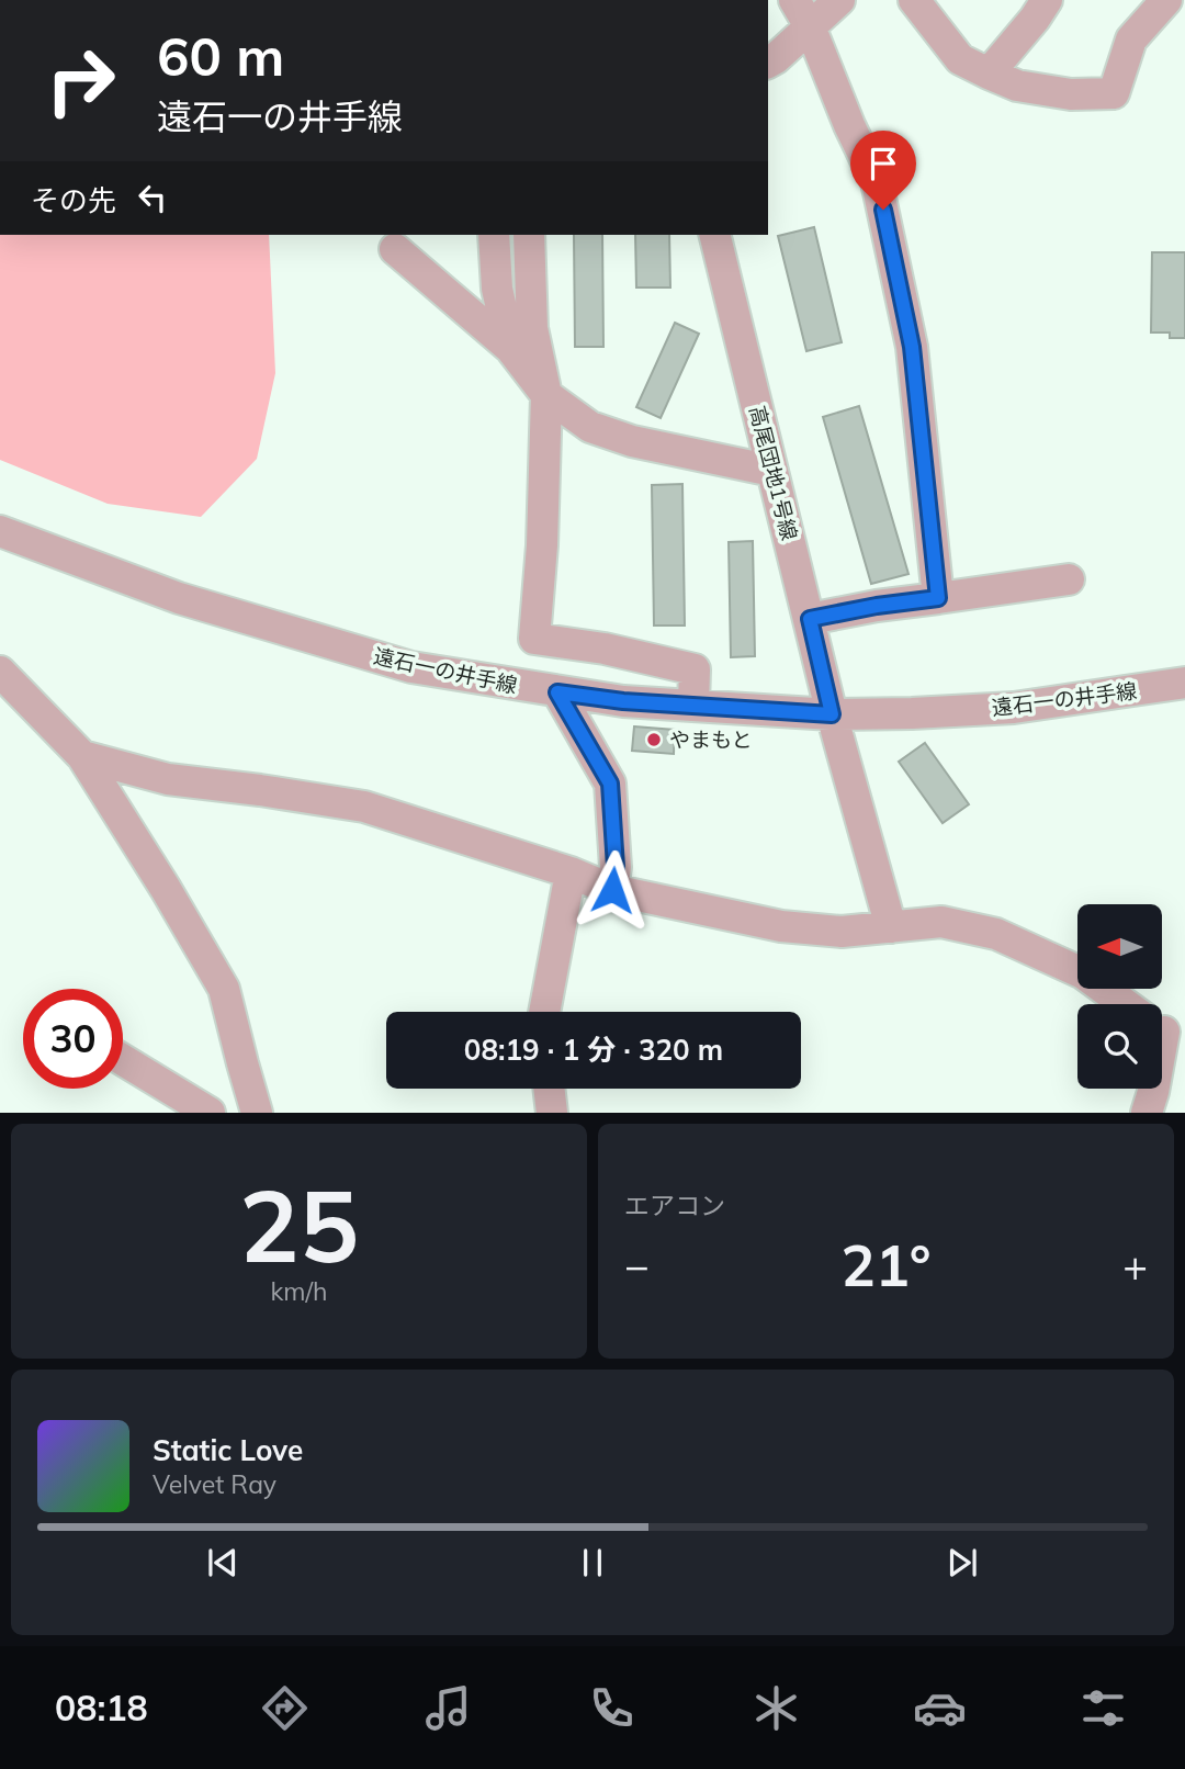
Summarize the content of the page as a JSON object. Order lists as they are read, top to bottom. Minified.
{"streets":{"street":["高尾団地1号線","遠石一の井手線"]},"crossings":[["高尾団地1号線","遠石一の井手線"]],"places":["やまもと"],"north":"left","page":{"turn":["60 m","遠石一の井手線"],"then":"その先","limit":"30","trip":"08:19 · 1 分 · 320 m","tile":[["25","km/h"],"エアコン"],"heat":["−","21°","+"],"song":["Static Love","Velvet Ray"],"tabs":"08:18"}}
